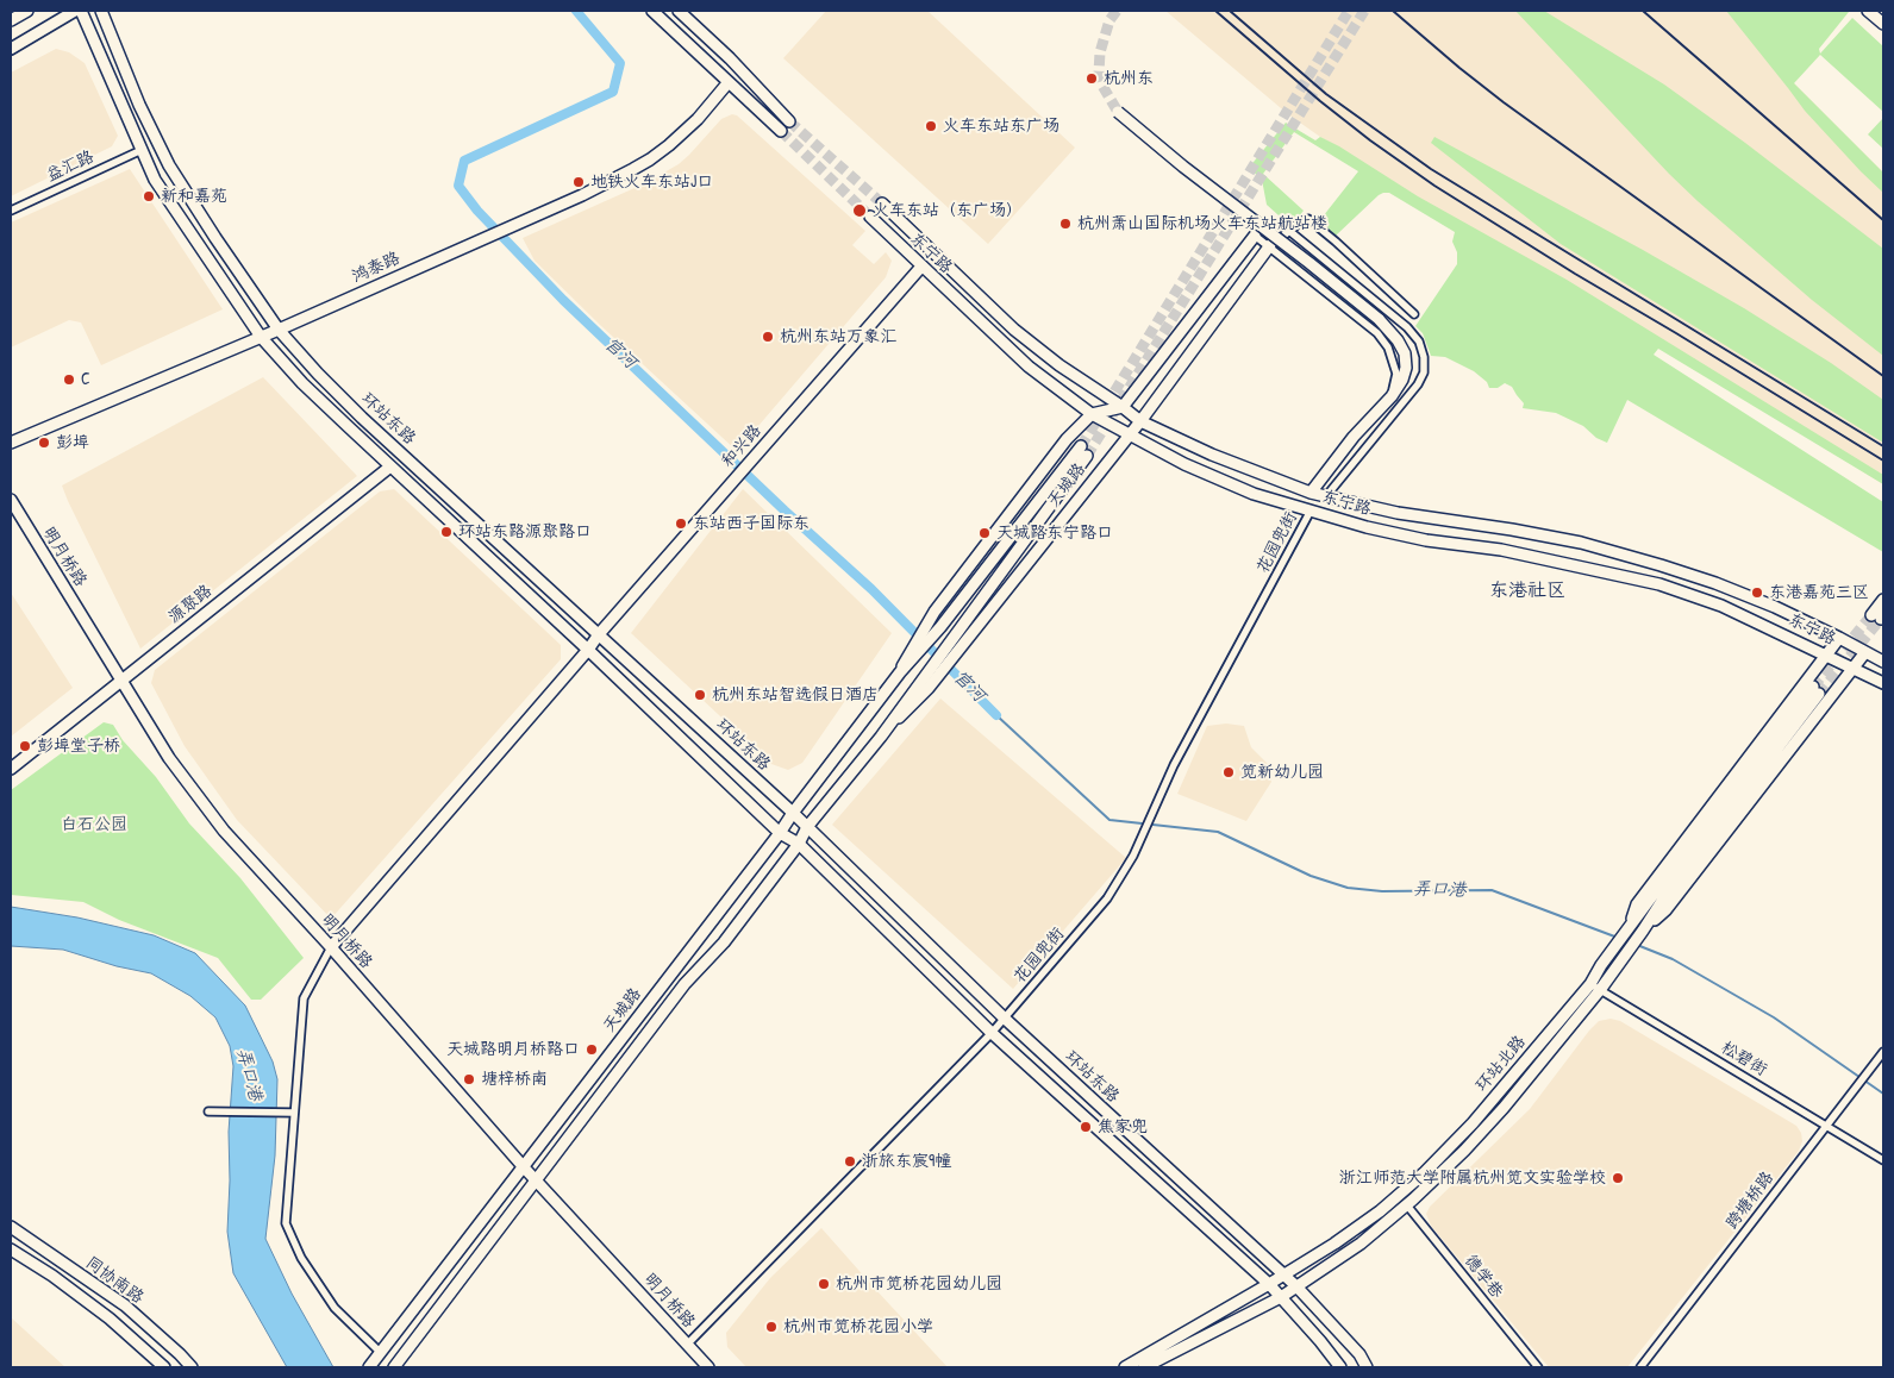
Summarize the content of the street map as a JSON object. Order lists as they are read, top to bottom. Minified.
{"streets":{"main road":["东宁路","鸿泰路","环站东路","和兴路","天城路","明月桥路","源聚路","环站北路","同协南路"],"street":["益汇路","花园兜街","松碧街","跨塘桥路","德学巷"]},"crossings":[["益汇路","环站东路"],["东宁路","和兴路"],["东宁路","天城路"],["东宁路","花园兜街"],["鸿泰路","环站东路"],["环站东路","和兴路"],["环站东路","天城路"],["环站东路","花园兜街"],["环站东路","源聚路"],["环站东路","环站北路"],["和兴路","明月桥路"],["天城路","明月桥路"],["花园兜街","明月桥路"],["明月桥路","源聚路"],["松碧街","环站北路"],["松碧街","跨塘桥路"],["环站北路","德学巷"]],"districts":["东港社区"],"water":["官河","弄口港"],"parks":["白石公园"],"places":["杭州东","火车东站东广场","地铁火车东站J口","新和嘉苑","火车东站（东广场）","杭州萧山国际机场火车东站航站楼","杭州东站万象汇","C","彭埠","东站西子国际东","环站东路源聚路口","天城路东宁路口","东港嘉苑三区","杭州东站智选假日酒店","彭埠堂子桥","笕新幼儿园","天城路明月桥路口","塘梓桥南","焦家兜","浙旅东宸9幢","浙江师范大学附属杭州笕文实验学校","杭州市笕桥花园幼儿园","杭州市笕桥花园小学"]}
